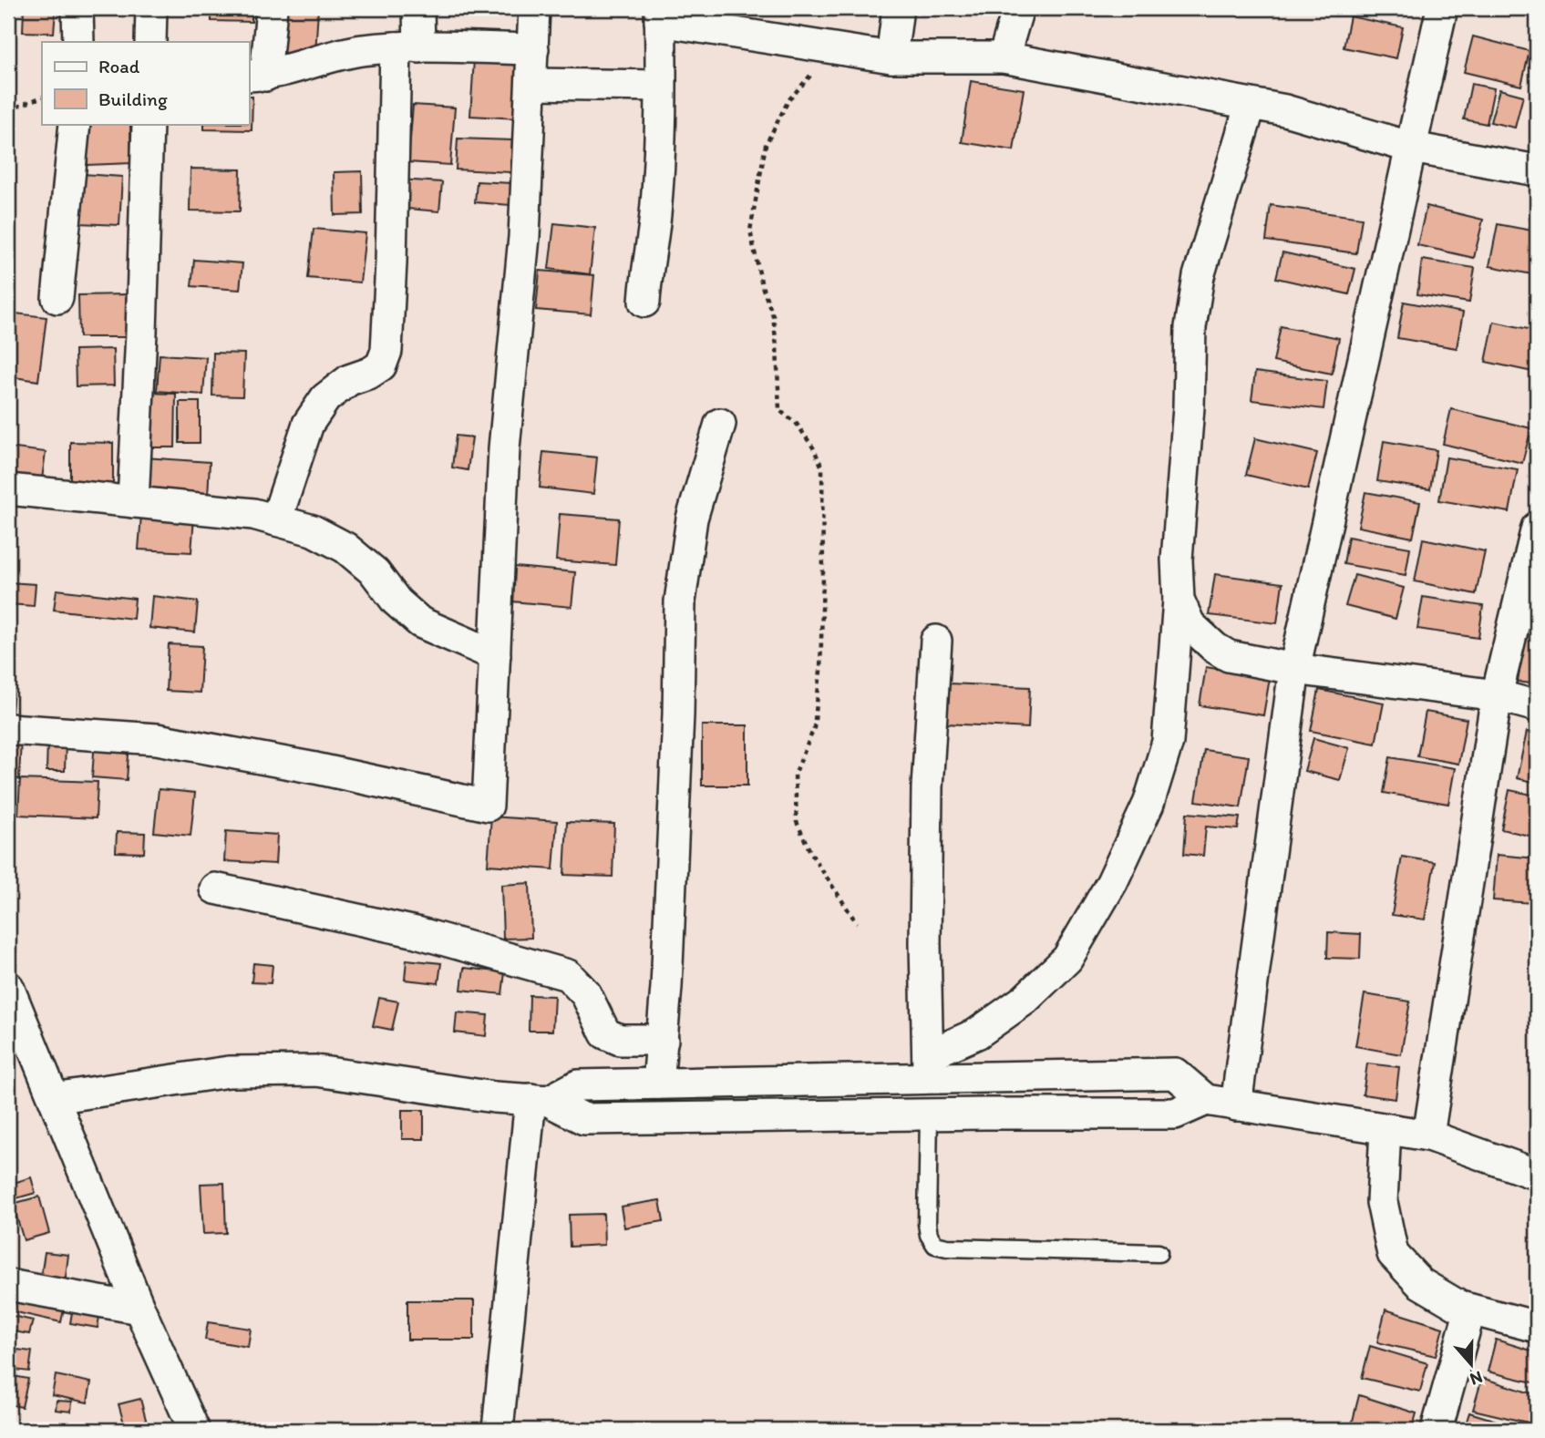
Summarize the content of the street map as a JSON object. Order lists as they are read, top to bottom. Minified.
{"legend":["Road","Building"],"north":"bottom"}
